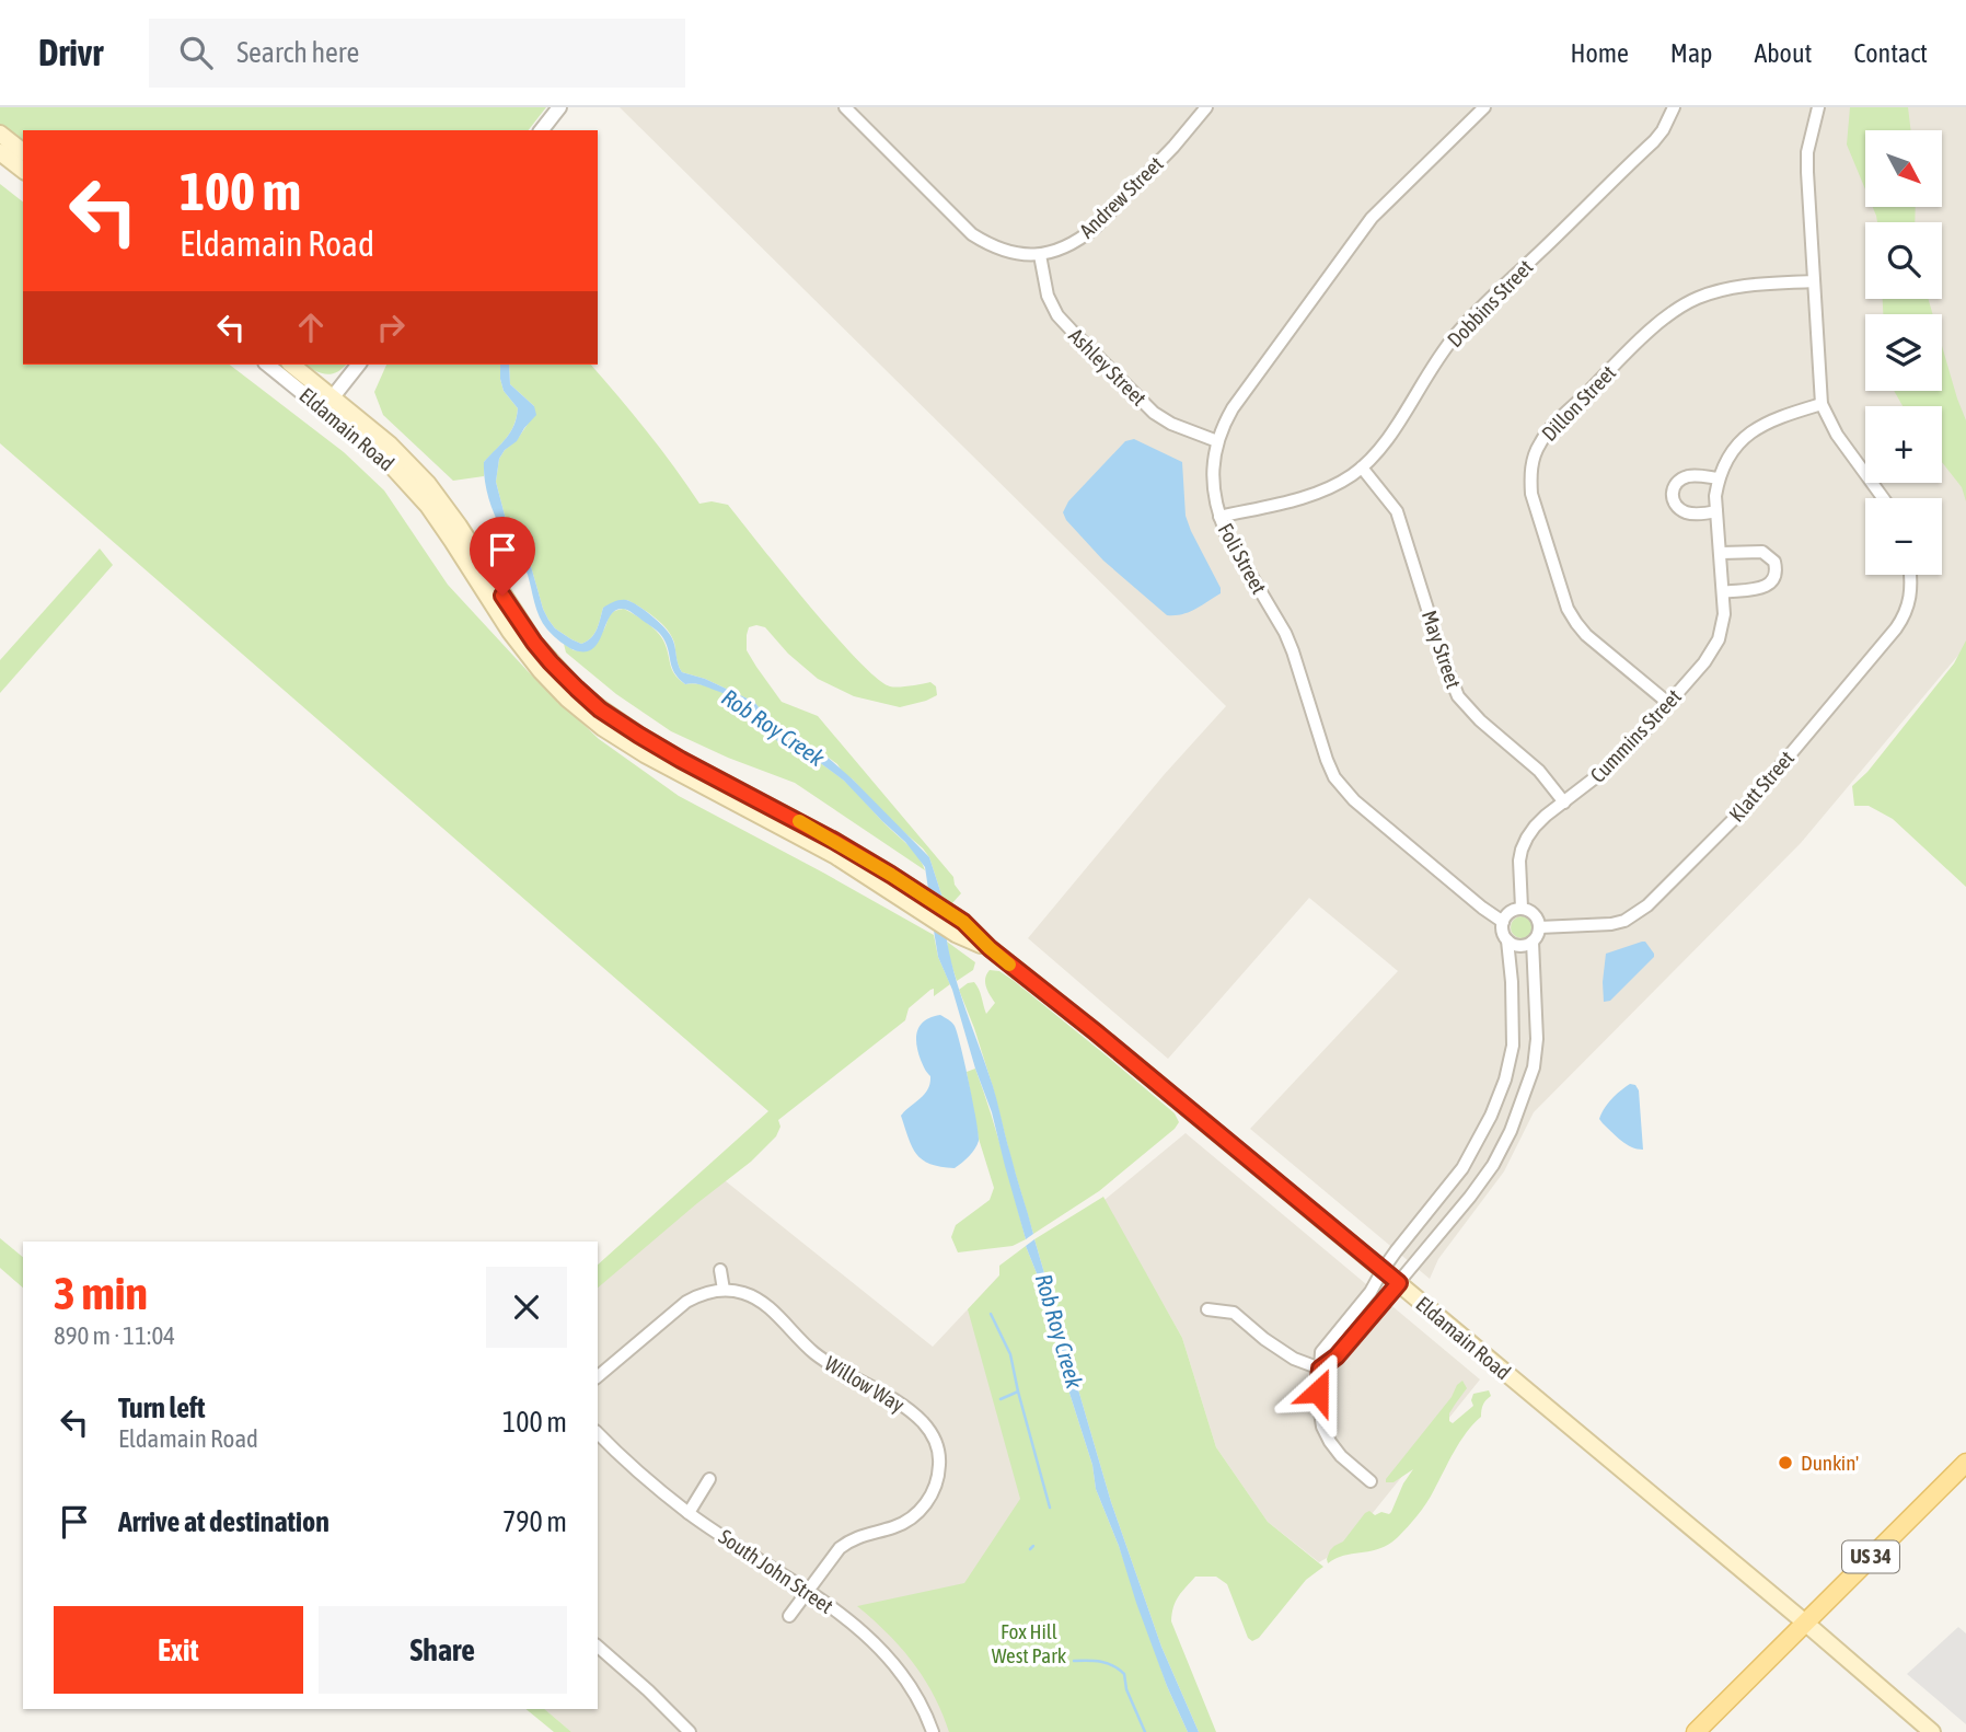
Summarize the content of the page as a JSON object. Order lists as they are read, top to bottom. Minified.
{"streets":{"main road":["Eldamain Road","US 34"],"street":["Andrew Street","Dobbins Street","Ashley Street","Dillon Street","Foli Street","May Street","Cummins Street","Klatt Street","Willow Way","South John Street"]},"crossings":[["Andrew Street","Ashley Street"],["Dobbins Street","Foli Street"],["Dobbins Street","May Street"],["Ashley Street","Foli Street"],["Dillon Street","Cummins Street"],["Eldamain Road","US 34"],["Foli Street","Cummins Street"],["Foli Street","Klatt Street"],["May Street","Cummins Street"],["Cummins Street","Klatt Street"],["Willow Way","South John Street"]],"water":["Rob Roy Creek"],"parks":["Fox Hill West Park"],"places":["Dunkin'"],"north":"bottom right","page":{"header":"Drivr","search":"Search here","nav":["Home","Map","About","Contact"],"map_buttons":["+","−"],"turn":["100 m","Eldamain Road"],"heading":["3 min","890 m · 11:04"],"list":[{"name":"Turn left","note":"Eldamain Road","value":"100 m"},{"name":"Arrive at destination","value":"790 m"}],"buttons":["Exit","Share"]}}
